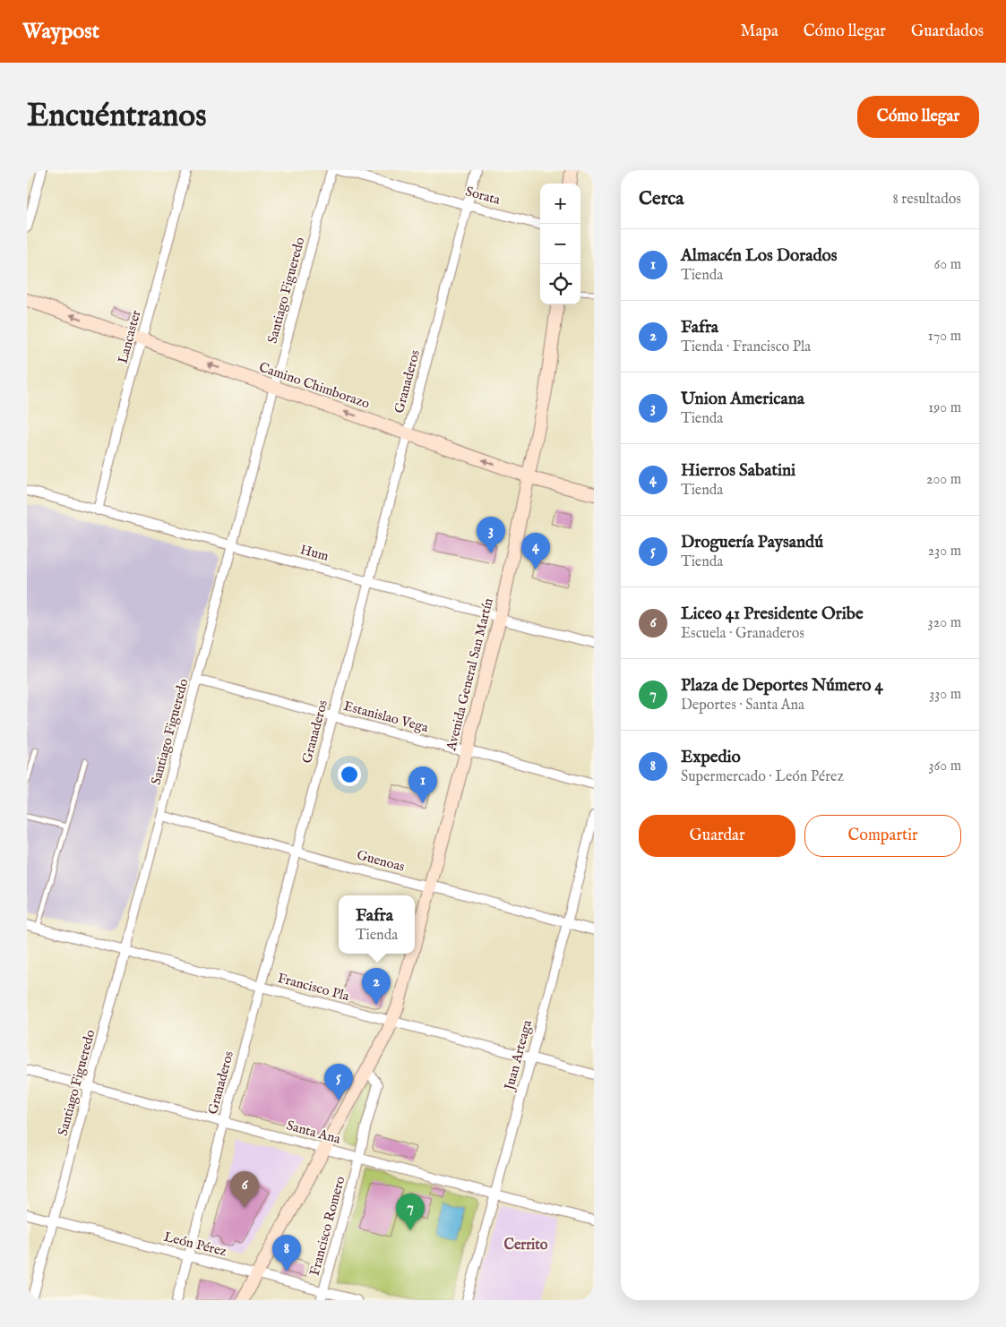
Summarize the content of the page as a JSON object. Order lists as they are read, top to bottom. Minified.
{"streets":{"main road":["Camino Chimborazo","Avenida General San Martín"],"street":["Sorata","Santiago Figueredo","Lancaster","Granaderos","Hum","Estanislao Vega","Guenoas","Francisco Pla","Juan Arteaga","Santa Ana","Francisco Romero","León Pérez"]},"crossings":[["Sorata","Granaderos"],["Santiago Figueredo","Camino Chimborazo"],["Santiago Figueredo","Hum"],["Santiago Figueredo","Estanislao Vega"],["Santiago Figueredo","Guenoas"],["Santiago Figueredo","Francisco Pla"],["Santiago Figueredo","Santa Ana"],["Santiago Figueredo","León Pérez"],["Lancaster","Camino Chimborazo"],["Lancaster","Hum"],["Granaderos","Camino Chimborazo"],["Granaderos","Hum"],["Granaderos","Estanislao Vega"],["Granaderos","Guenoas"],["Granaderos","Francisco Pla"],["Granaderos","Santa Ana"],["Granaderos","León Pérez"],["Camino Chimborazo","Avenida General San Martín"],["Hum","Avenida General San Martín"],["Avenida General San Martín","Estanislao Vega"],["Avenida General San Martín","Guenoas"],["Avenida General San Martín","Francisco Pla"],["Avenida General San Martín","Santa Ana"],["Avenida General San Martín","León Pérez"],["Guenoas","Juan Arteaga"],["Francisco Pla","Juan Arteaga"],["Juan Arteaga","Santa Ana"],["Santa Ana","Francisco Romero"],["Francisco Romero","León Pérez"]],"one_way":["Camino Chimborazo"],"districts":["Cerrito"],"page":{"header":"Waypost","nav":["Mapa","Cómo llegar","Guardados"],"buttons":["Cómo llegar",["Guardar","Compartir"]],"title":"Encuéntranos","heading":["Cerca","8 resultados"],"map_buttons":["+","−"],"list":[{"mark":"1","name":"Almacén Los Dorados","note":"Tienda","value":"60 m"},{"mark":"2","name":"Fafra","note":"Tienda · Francisco Pla","value":"170 m"},{"mark":"3","name":"Union Americana","note":"Tienda","value":"190 m"},{"mark":"4","name":"Hierros Sabatini","note":"Tienda","value":"200 m"},{"mark":"5","name":"Droguería Paysandú","note":"Tienda","value":"230 m"},{"mark":"6","name":"Liceo 41 Presidente Oribe","note":"Escuela · Granaderos","value":"320 m"},{"mark":"7","name":"Plaza de Deportes Número 4","note":"Deportes · Santa Ana","value":"330 m"},{"mark":"8","name":"Expedio","note":"Supermercado · León Pérez","value":"360 m"}],"pins":["3","4","1","2","5","6","7","8"],"popup":["Fafra","Tienda"]}}
